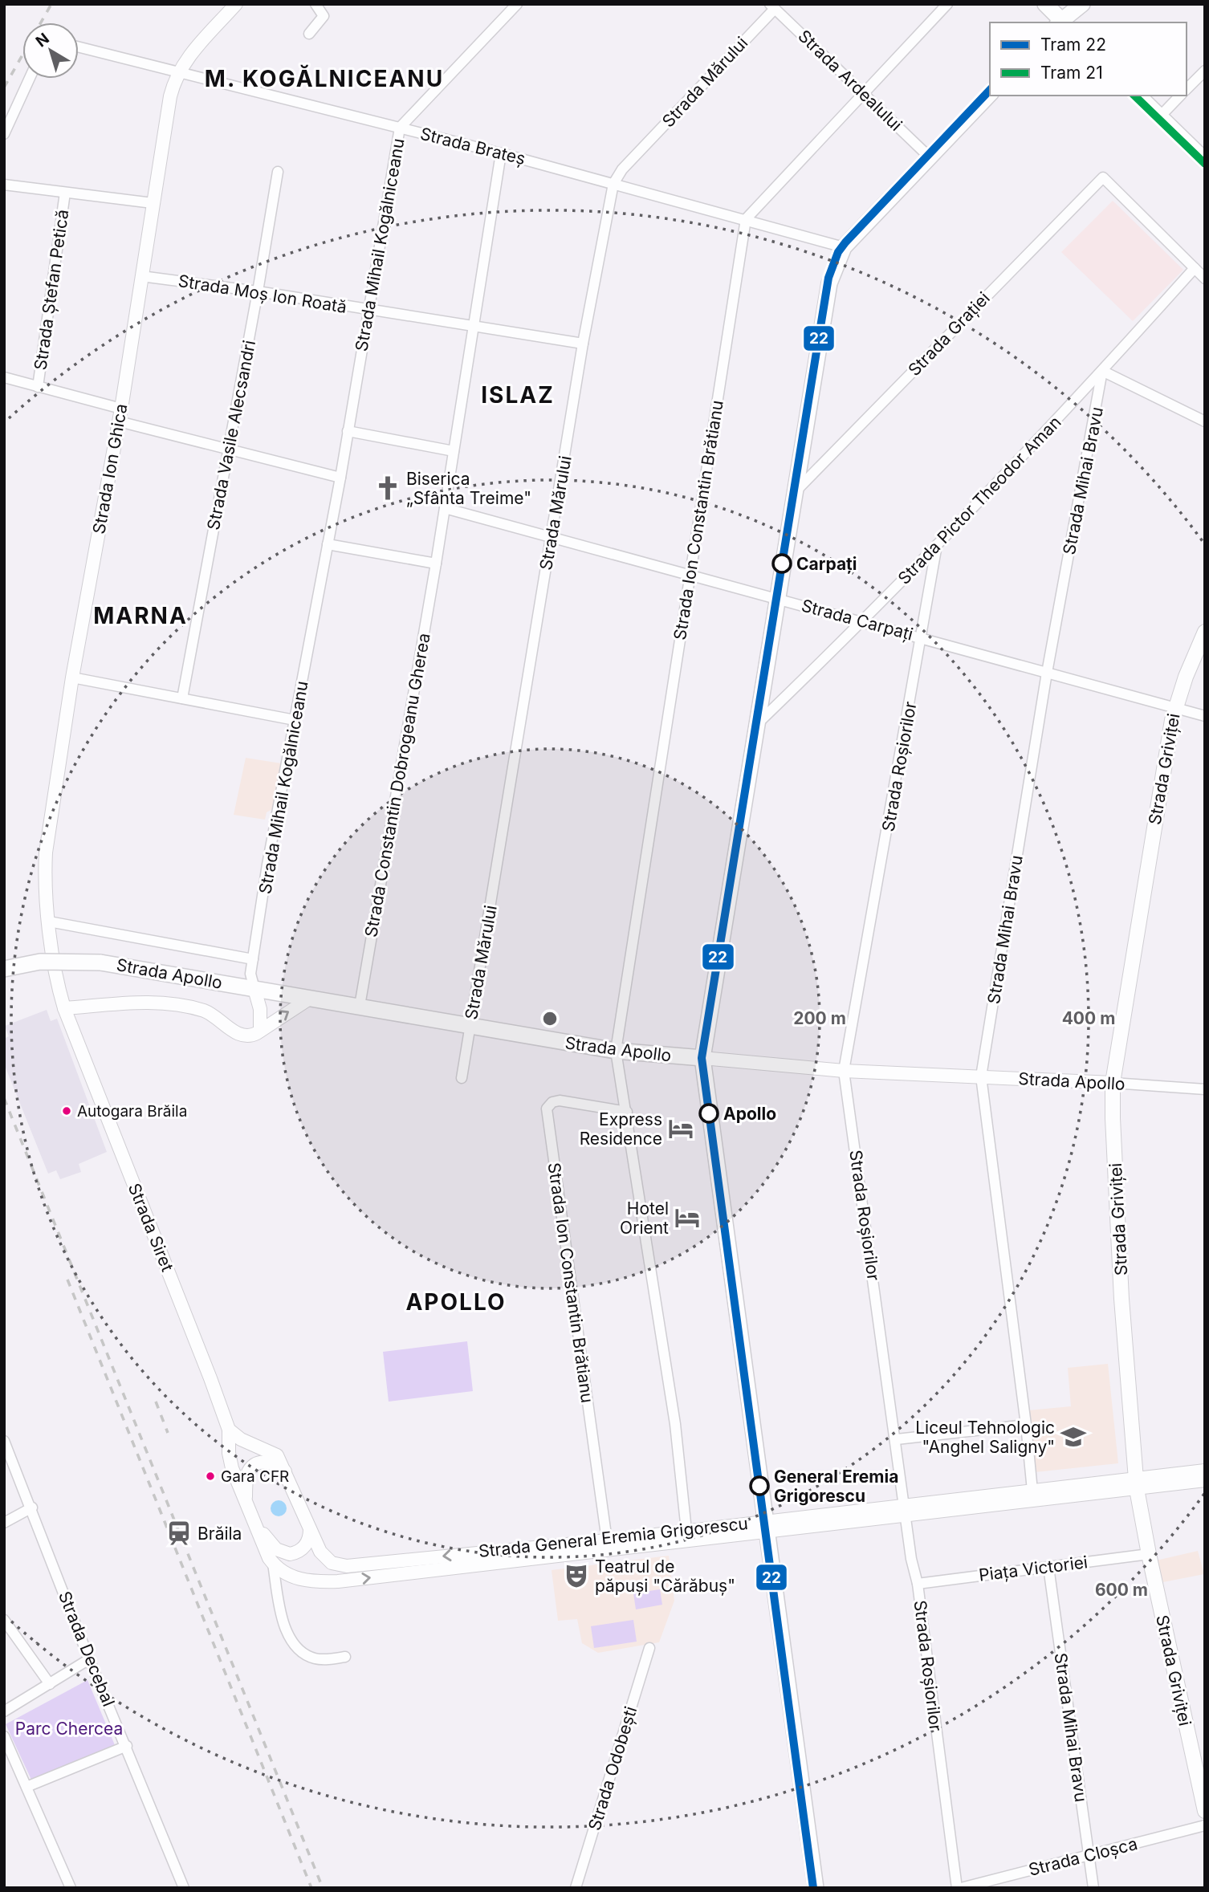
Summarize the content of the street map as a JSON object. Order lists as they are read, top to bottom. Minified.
{"streets":{"main road":["Strada Griviței","Strada Apollo"],"street":["Strada Ardealului","Strada Mărului","Strada Brateș","Strada Mihail Kogălniceanu","Strada Ștefan Petică","Strada Moș Ion Roată","Strada Grației","Strada Vasile Alecsandri","Strada Ion Ghica","Strada Mihai Bravu","Strada Pictor Theodor Aman","Strada Ion Constantin Brătianu","Strada Carpați","Strada Roșiorilor","Strada Constantin Dobrogeanu Gherea","Strada Siret","Strada General Eremia Grigorescu","Piața Victoriei","Strada Decebal","Strada Odobești","Strada Cloșca"]},"crossings":[["Strada Ardealului","Strada Mărului"],["Strada Mărului","Strada Brateș"],["Strada Mărului","Strada Moș Ion Roată"],["Strada Mărului","Strada Carpați"],["Strada Mărului","Strada Apollo"],["Strada Brateș","Strada Mihail Kogălniceanu"],["Strada Brateș","Strada Ion Ghica"],["Strada Brateș","Strada Ion Constantin Brătianu"],["Strada Mihail Kogălniceanu","Strada Moș Ion Roată"],["Strada Mihail Kogălniceanu","Strada Apollo"],["Strada Moș Ion Roată","Strada Vasile Alecsandri"],["Strada Moș Ion Roată","Strada Ion Ghica"],["Strada Grației","Strada Pictor Theodor Aman"],["Strada Ion Ghica","Strada Siret"],["Strada Mihai Bravu","Strada Pictor Theodor Aman"],["Strada Mihai Bravu","Strada Carpați"],["Strada Mihai Bravu","Strada Apollo"],["Strada Mihai Bravu","Strada General Eremia Grigorescu"],["Strada Mihai Bravu","Piața Victoriei"],["Strada Mihai Bravu","Strada Cloșca"],["Strada Pictor Theodor Aman","Strada Carpați"],["Strada Pictor Theodor Aman","Strada Roșiorilor"],["Strada Ion Constantin Brătianu","Strada Carpați"],["Strada Ion Constantin Brătianu","Strada Apollo"],["Strada Ion Constantin Brătianu","Strada General Eremia Grigorescu"],["Strada Carpați","Strada Roșiorilor"],["Strada Carpați","Strada Griviței"],["Strada Carpați","Strada Constantin Dobrogeanu Gherea"],["Strada Roșiorilor","Strada Apollo"],["Strada Roșiorilor","Strada General Eremia Grigorescu"],["Strada Roșiorilor","Piața Victoriei"],["Strada Griviței","Strada Apollo"],["Strada Griviței","Strada General Eremia Grigorescu"],["Strada Griviței","Piața Victoriei"],["Strada Constantin Dobrogeanu Gherea","Strada Apollo"],["Strada Siret","Strada General Eremia Grigorescu"]],"districts":["M. KOGĂLNICEANU","ISLAZ","MARNA","APOLLO"],"parks":["Parc Chercea"],"places":{"church":["Biserica „Sfânta Treime\""],"other":["Carpați","Autogara Brăila","Apollo","Gara CFR","General Eremia Grigorescu"],"hotel":["Express Residence","Hotel Orient"],"school or university":["Liceul Tehnologic \"Anghel Saligny\""],"station":["Brăila"],"theatre":["Teatrul de păpuși \"Cărăbuș\""]},"lines":["tram line 22","tram line 21"],"legend":["Tram 22","Tram 21"],"north":"top left","rings":["200 m","400 m","600 m"]}
